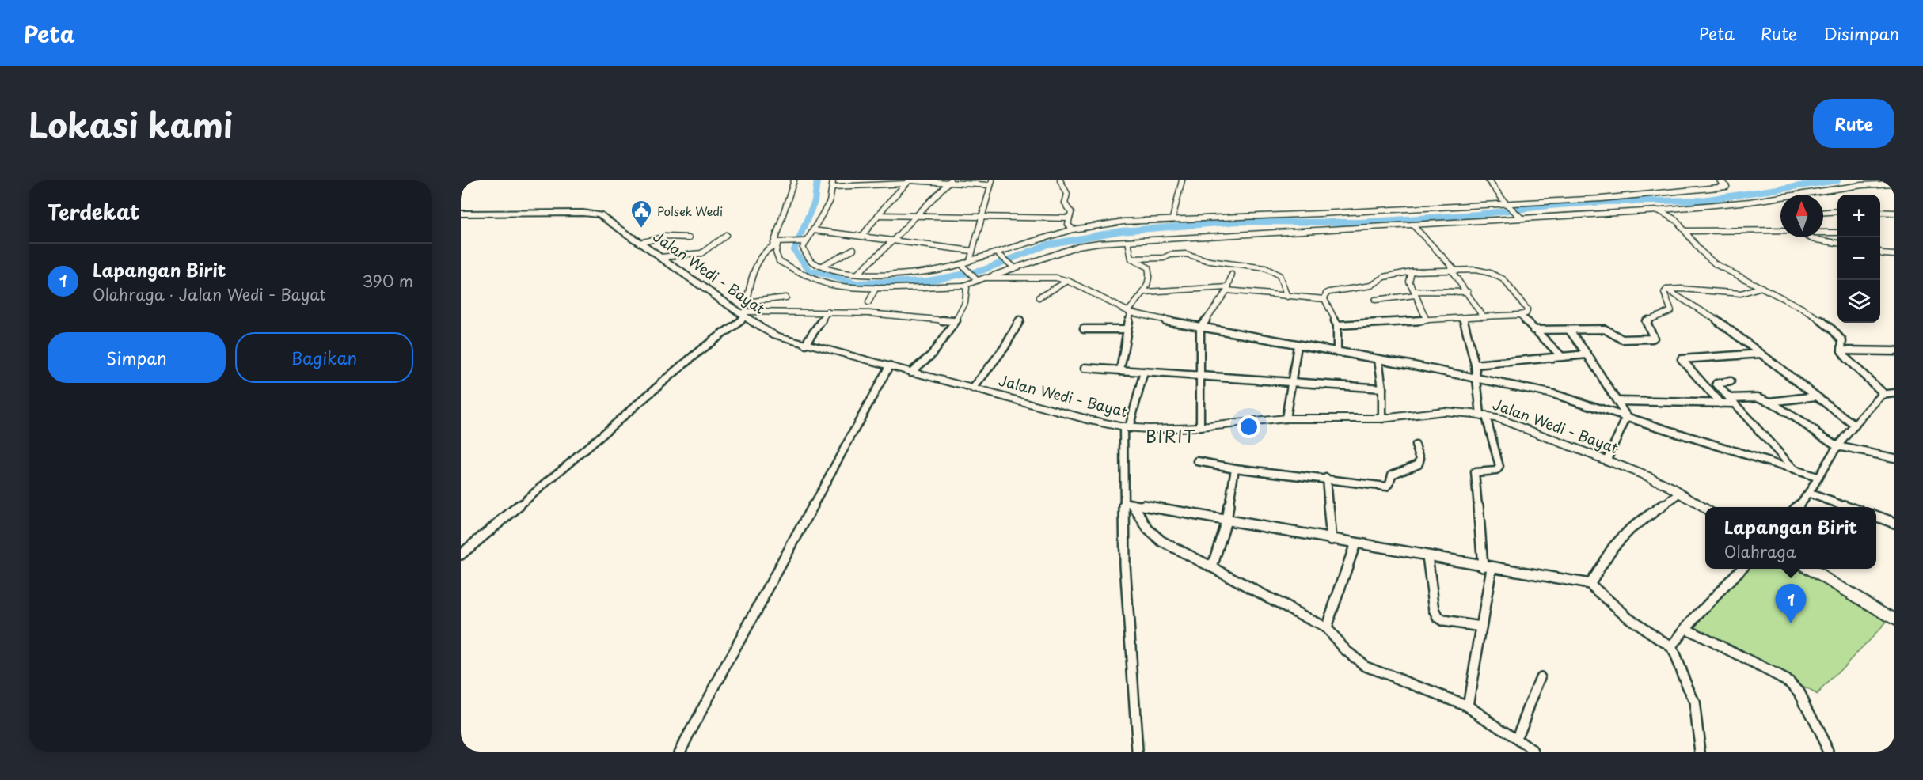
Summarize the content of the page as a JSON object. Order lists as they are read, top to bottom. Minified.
{"streets":{"main road":["Jalan Wedi - Bayat"]},"districts":["BIRIT"],"places":{"public building":["Polsek Wedi"]},"north":"top","page":{"header":"Peta","nav":["Peta","Rute","Disimpan"],"title":"Lokasi kami","buttons":["Rute",["Simpan","Bagikan"]],"heading":"Terdekat","map_buttons":["+","−"],"list":[{"mark":"1","name":"Lapangan Birit","note":"Olahraga · Jalan Wedi - Bayat","value":"390 m"}],"popup":["Lapangan Birit","Olahraga"],"pins":"1"}}
